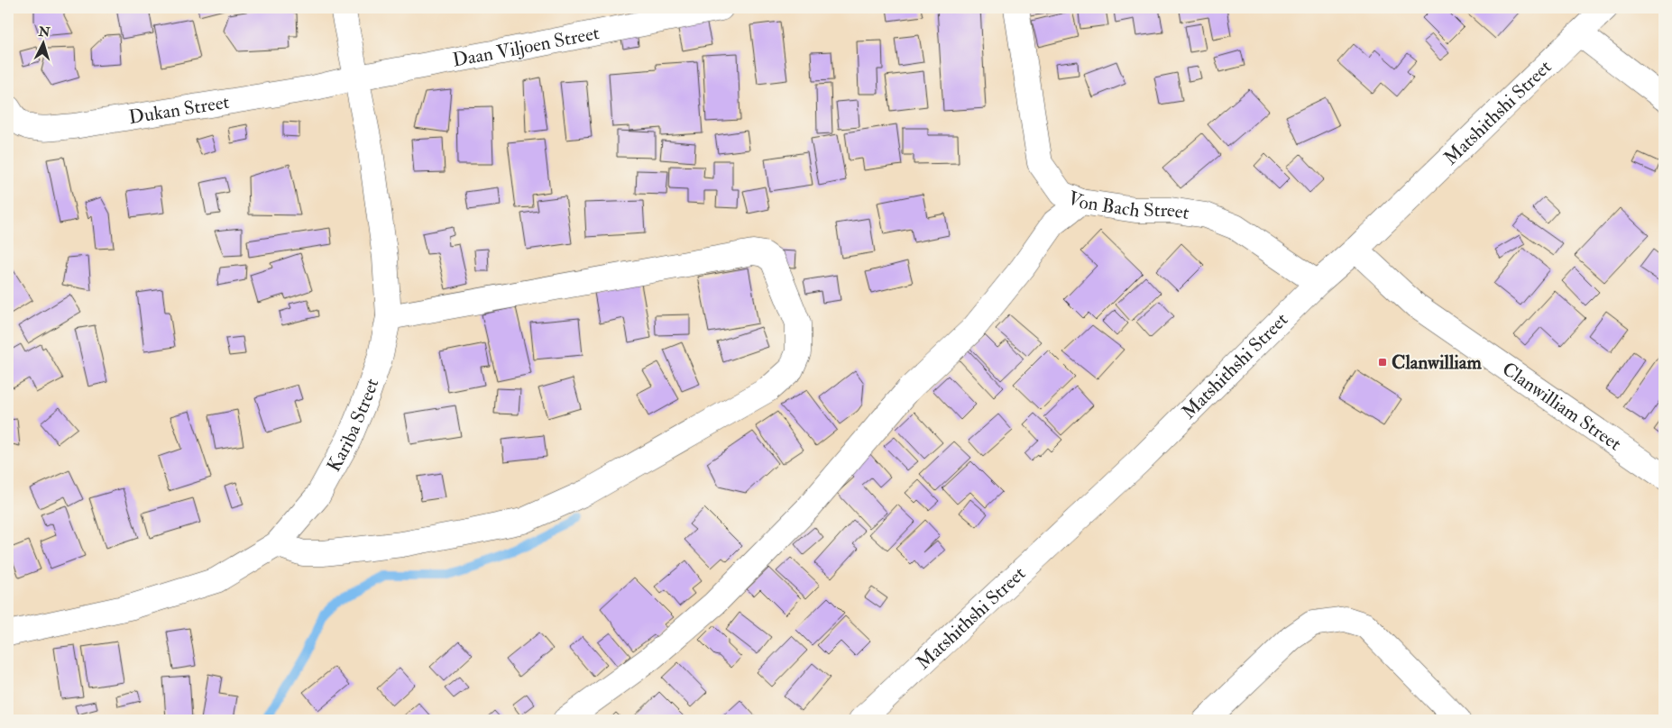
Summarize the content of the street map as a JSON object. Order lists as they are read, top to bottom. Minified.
{"streets":{"street":["Daan Viljoen Street","Dukan Street","Matshithshi Street","Von Bach Street","Clanwilliam Street","Kariba Street"]},"crossings":[["Daan Viljoen Street","Dukan Street"],["Daan Viljoen Street","Kariba Street"],["Dukan Street","Kariba Street"],["Matshithshi Street","Von Bach Street"],["Matshithshi Street","Clanwilliam Street"]],"places":{"transit":["Clanwilliam"]},"north":"top"}
